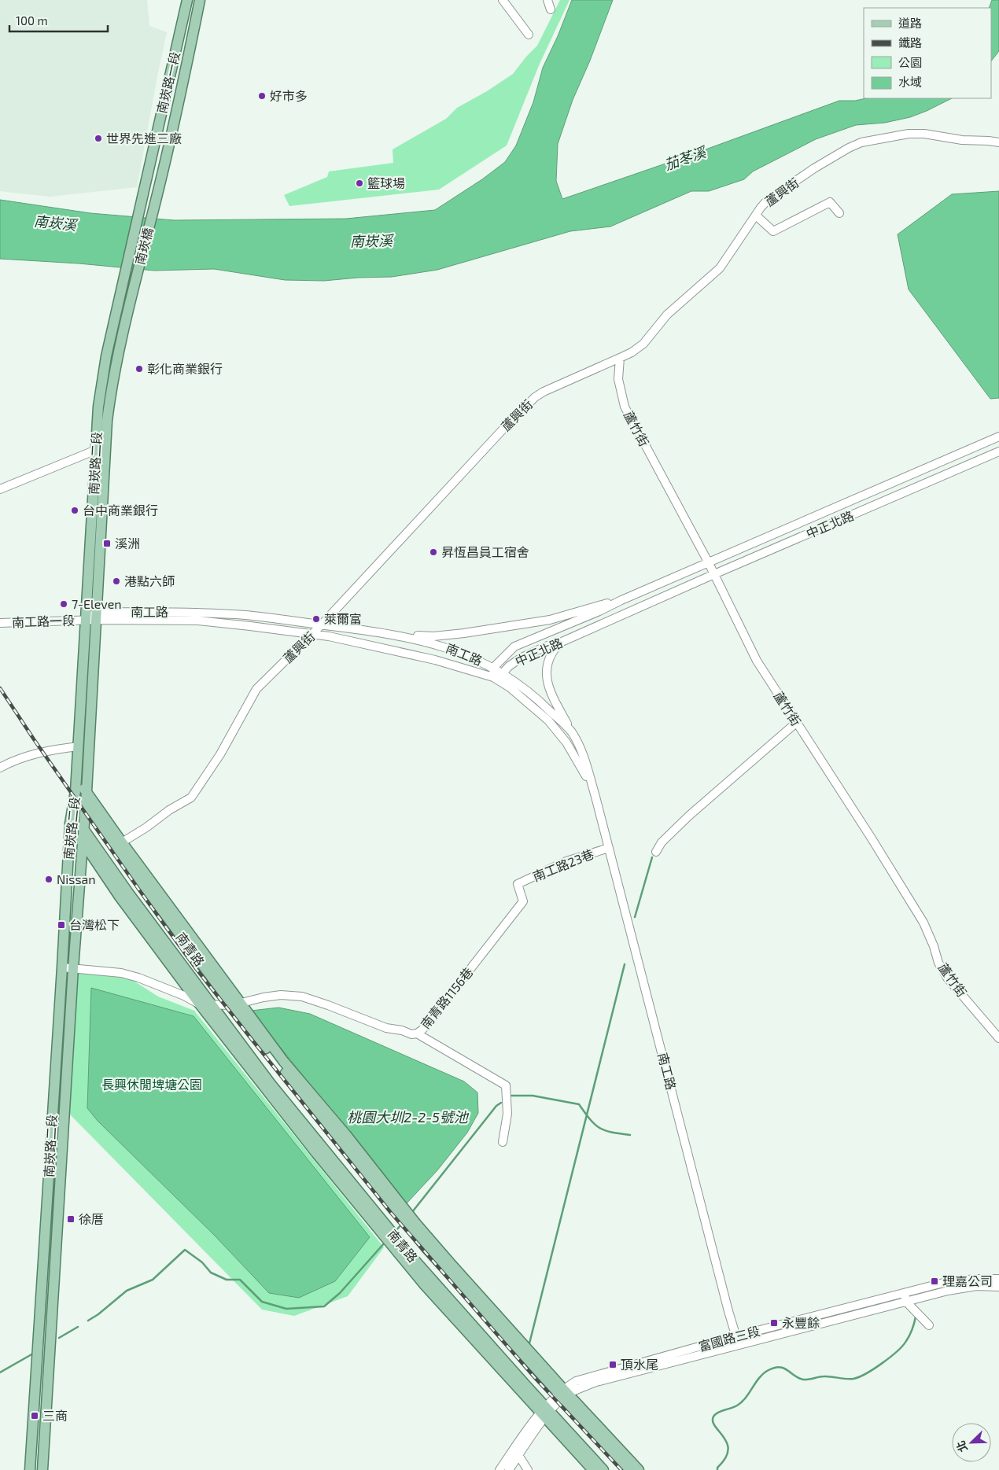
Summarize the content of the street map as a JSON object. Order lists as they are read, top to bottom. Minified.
{"streets":{"main road":["南崁路一段","南崁橋","南崁路二段","南青路"],"street":["蘆興街","蘆竹街","中正北路","南工路","南工路一段","南工路23巷","南青路1156巷","富國路三段"]},"crossings":[["南崁路一段","南崁橋"],["蘆興街","蘆竹街"],["蘆興街","南工路"],["南崁橋","南崁路二段"],["蘆竹街","中正北路"],["南崁路二段","南工路"],["南崁路二段","南工路一段"],["南崁路二段","南青路"],["中正北路","南工路"],["南工路","南工路一段"],["南工路","南工路23巷"],["南工路","富國路三段"],["南工路23巷","南青路1156巷"],["南青路","南青路1156巷"],["南青路","富國路三段"]],"water":["茄苳溪","南崁溪","桃園大圳2-2-5號池"],"parks":["長興休閒埤塘公園"],"places":{"other":["好市多","世界先進三廠","籃球場","彰化商業銀行","台中商業銀行","昇恆昌員工宿舍","港點六師","7-Eleven","萊爾富","Nissan"],"transit":["溪洲","台灣松下","徐厝","理嘉公司","永豐餘","頂水尾","三商"]},"legend":["道路","鐵路","公園","水域"],"scale_bar":"100 m","north":"bottom left"}
